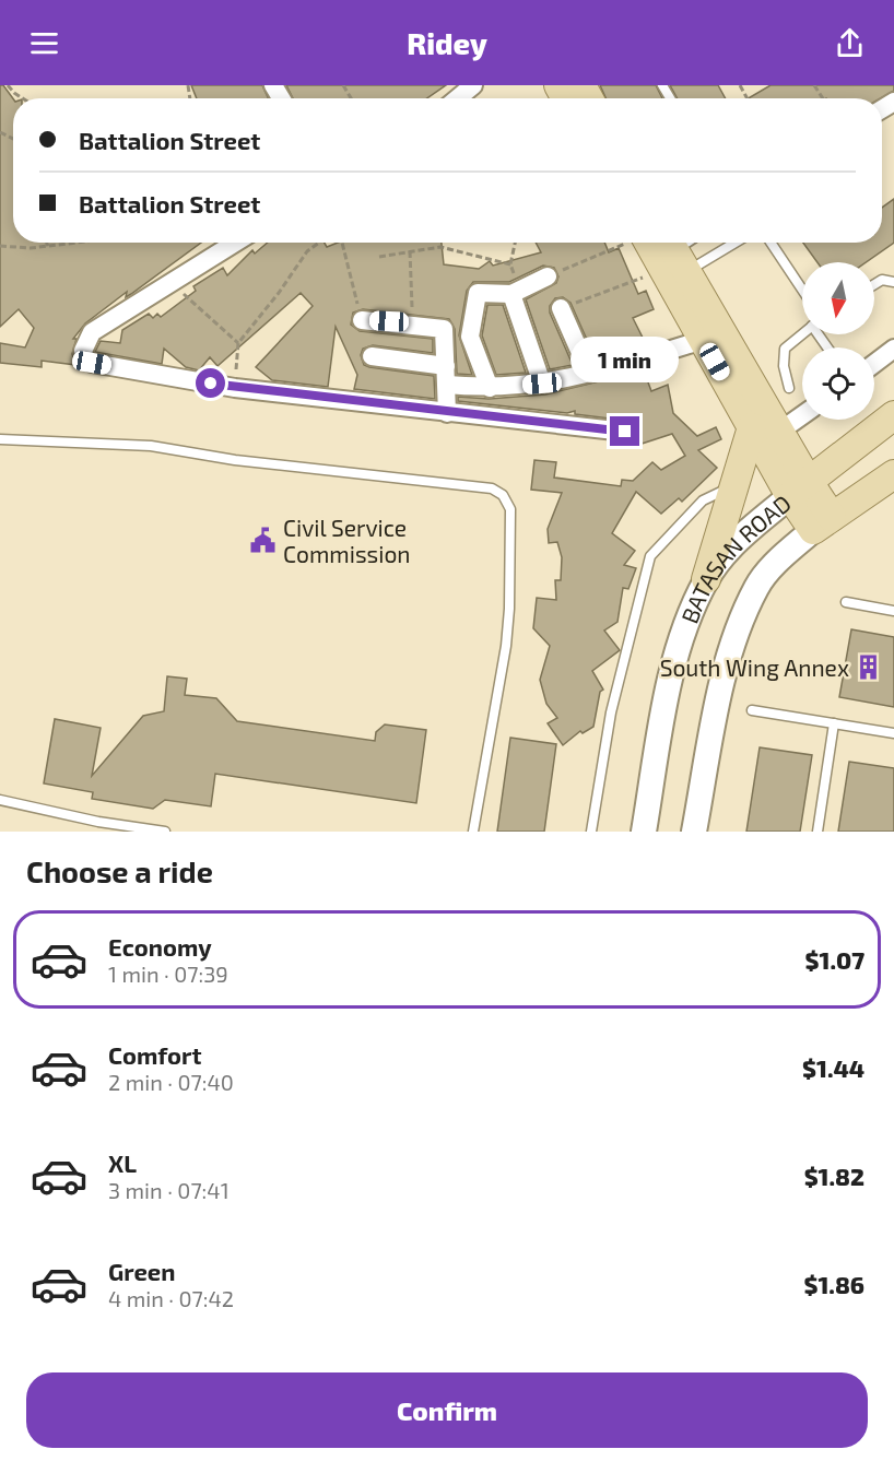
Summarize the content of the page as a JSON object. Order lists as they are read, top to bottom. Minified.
{"streets":{"main road":["BATASAN ROAD"]},"places":{"public building":["Civil Service Commission"],"building":["South Wing Annex"]},"north":"bottom","page":{"header":"Ridey","banner":["Battalion Street","Battalion Street"],"bubble":"1 min","heading":"Choose a ride","list":[{"name":"Economy","note":"1 min · 07:39","value":"$1.07"},{"name":"Comfort","note":"2 min · 07:40","value":"$1.44"},{"name":"XL","note":"3 min · 07:41","value":"$1.82"},{"name":"Green","note":"4 min · 07:42","value":"$1.86"}],"buttons":"Confirm"}}
